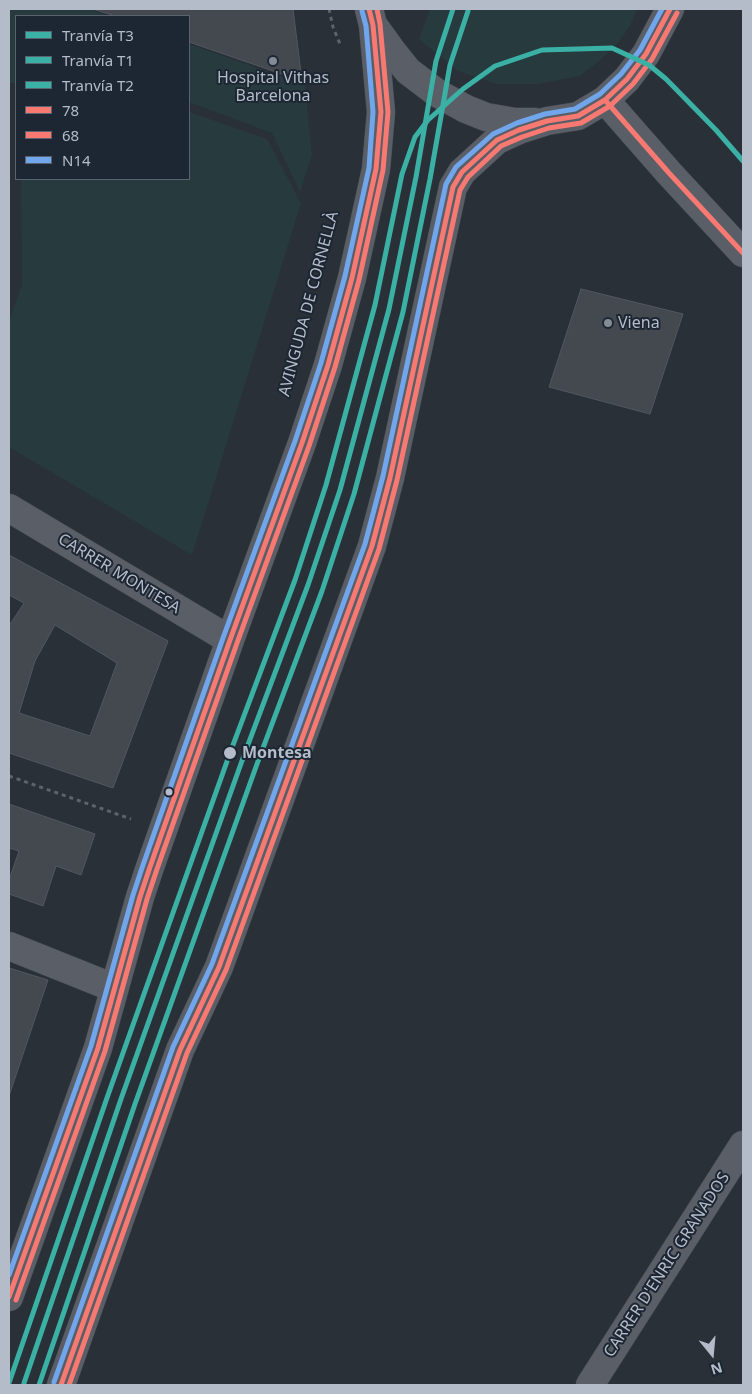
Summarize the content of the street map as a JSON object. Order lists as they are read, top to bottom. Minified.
{"streets":{"street":["AVINGUDA DE CORNELLÀ","CARRER MONTESA","CARRER D'ENRIC GRANADOS"]},"crossings":[["AVINGUDA DE CORNELLÀ","CARRER MONTESA"]],"places":["Hospital Vithas Barcelona","Viena","Montesa"],"lines":["tram line T2","transit line 78","transit line 68","transit line N14","tram line T1","tram line T3"],"legend":["Tranvía T3","Tranvía T1","Tranvía T2","78","68","N14"],"north":"bottom"}
